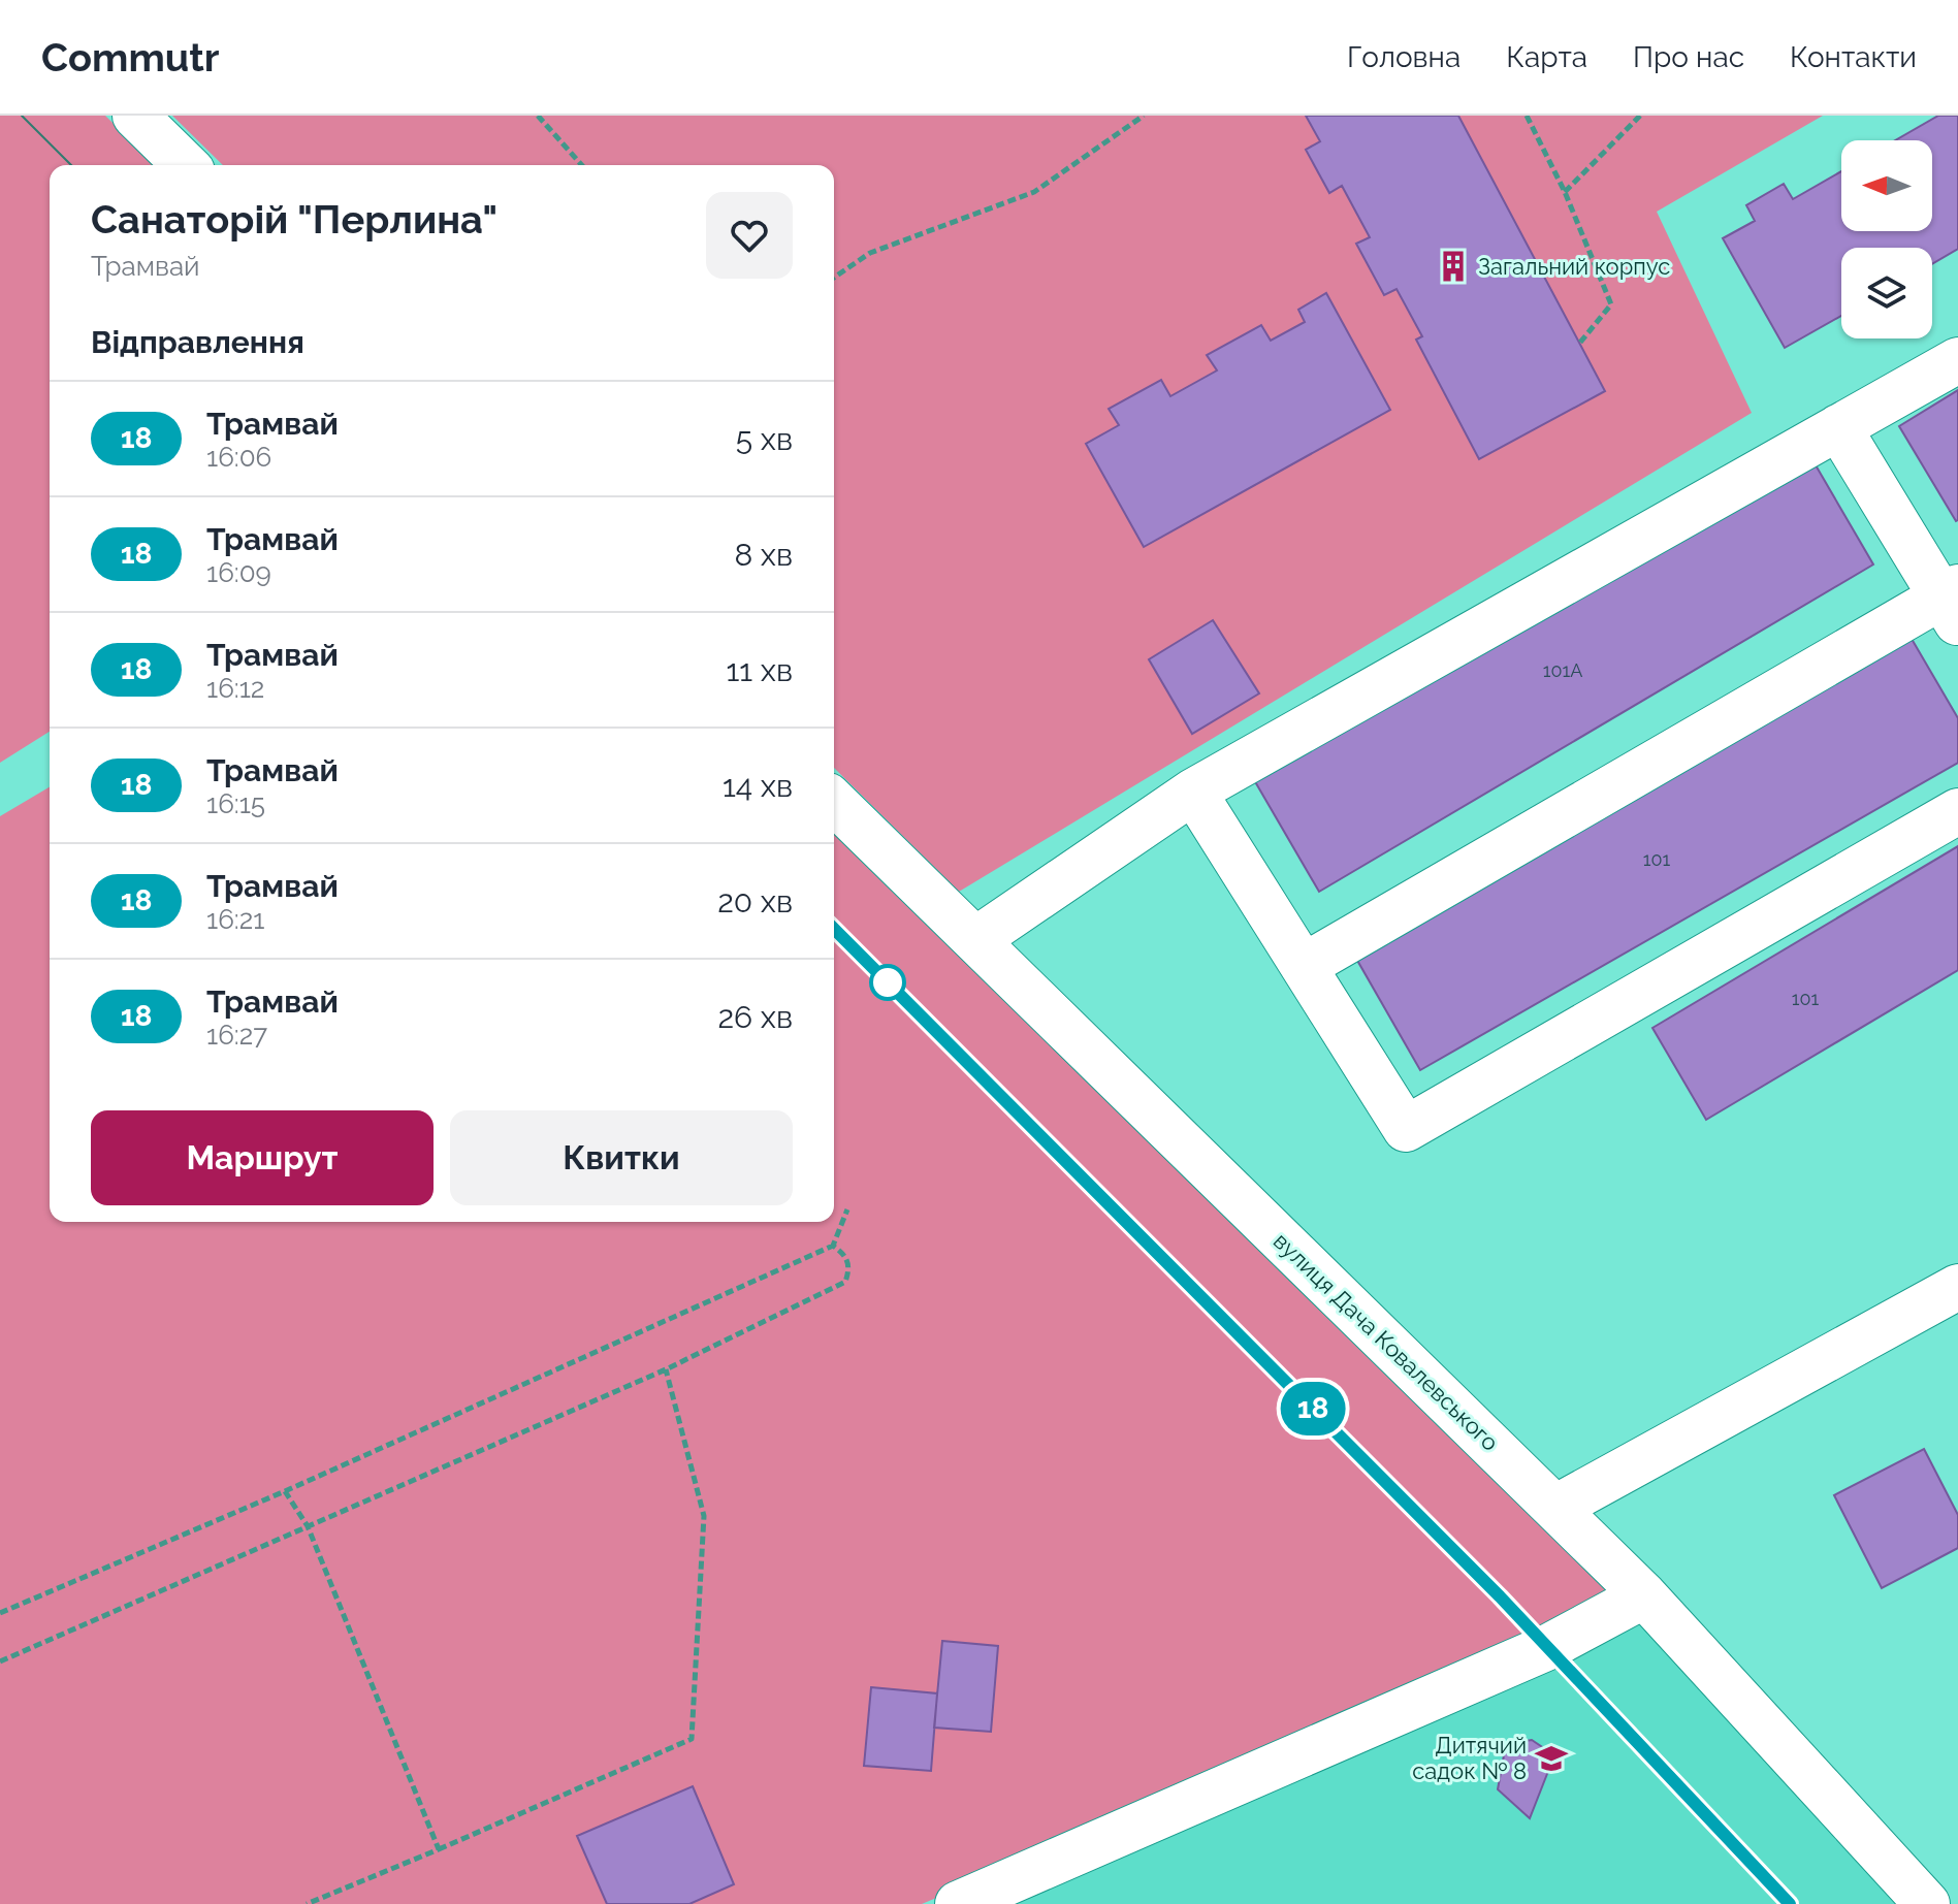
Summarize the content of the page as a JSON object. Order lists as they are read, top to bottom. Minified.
{"streets":{"street":["вулиця Дача Ковалевського"]},"places":{"building":["Загальний корпус"],"school or university":["Дитячий садок № 8"]},"lines":["tram line 18"],"house_numbers":["101А","101","101"],"north":"left","page":{"header":"Commutr","nav":["Головна","Карта","Про нас","Контакти"],"on_map":"18","heading":[["Санаторій \"Перлина\"","Трамвай"],"Відправлення"],"list":[{"mark":"18","name":"Трамвай","note":"16:06","value":"5 хв"},{"mark":"18","name":"Трамвай","note":"16:09","value":"8 хв"},{"mark":"18","name":"Трамвай","note":"16:12","value":"11 хв"},{"mark":"18","name":"Трамвай","note":"16:15","value":"14 хв"},{"mark":"18","name":"Трамвай","note":"16:21","value":"20 хв"},{"mark":"18","name":"Трамвай","note":"16:27","value":"26 хв"}],"buttons":["Маршрут","Квитки"]}}
